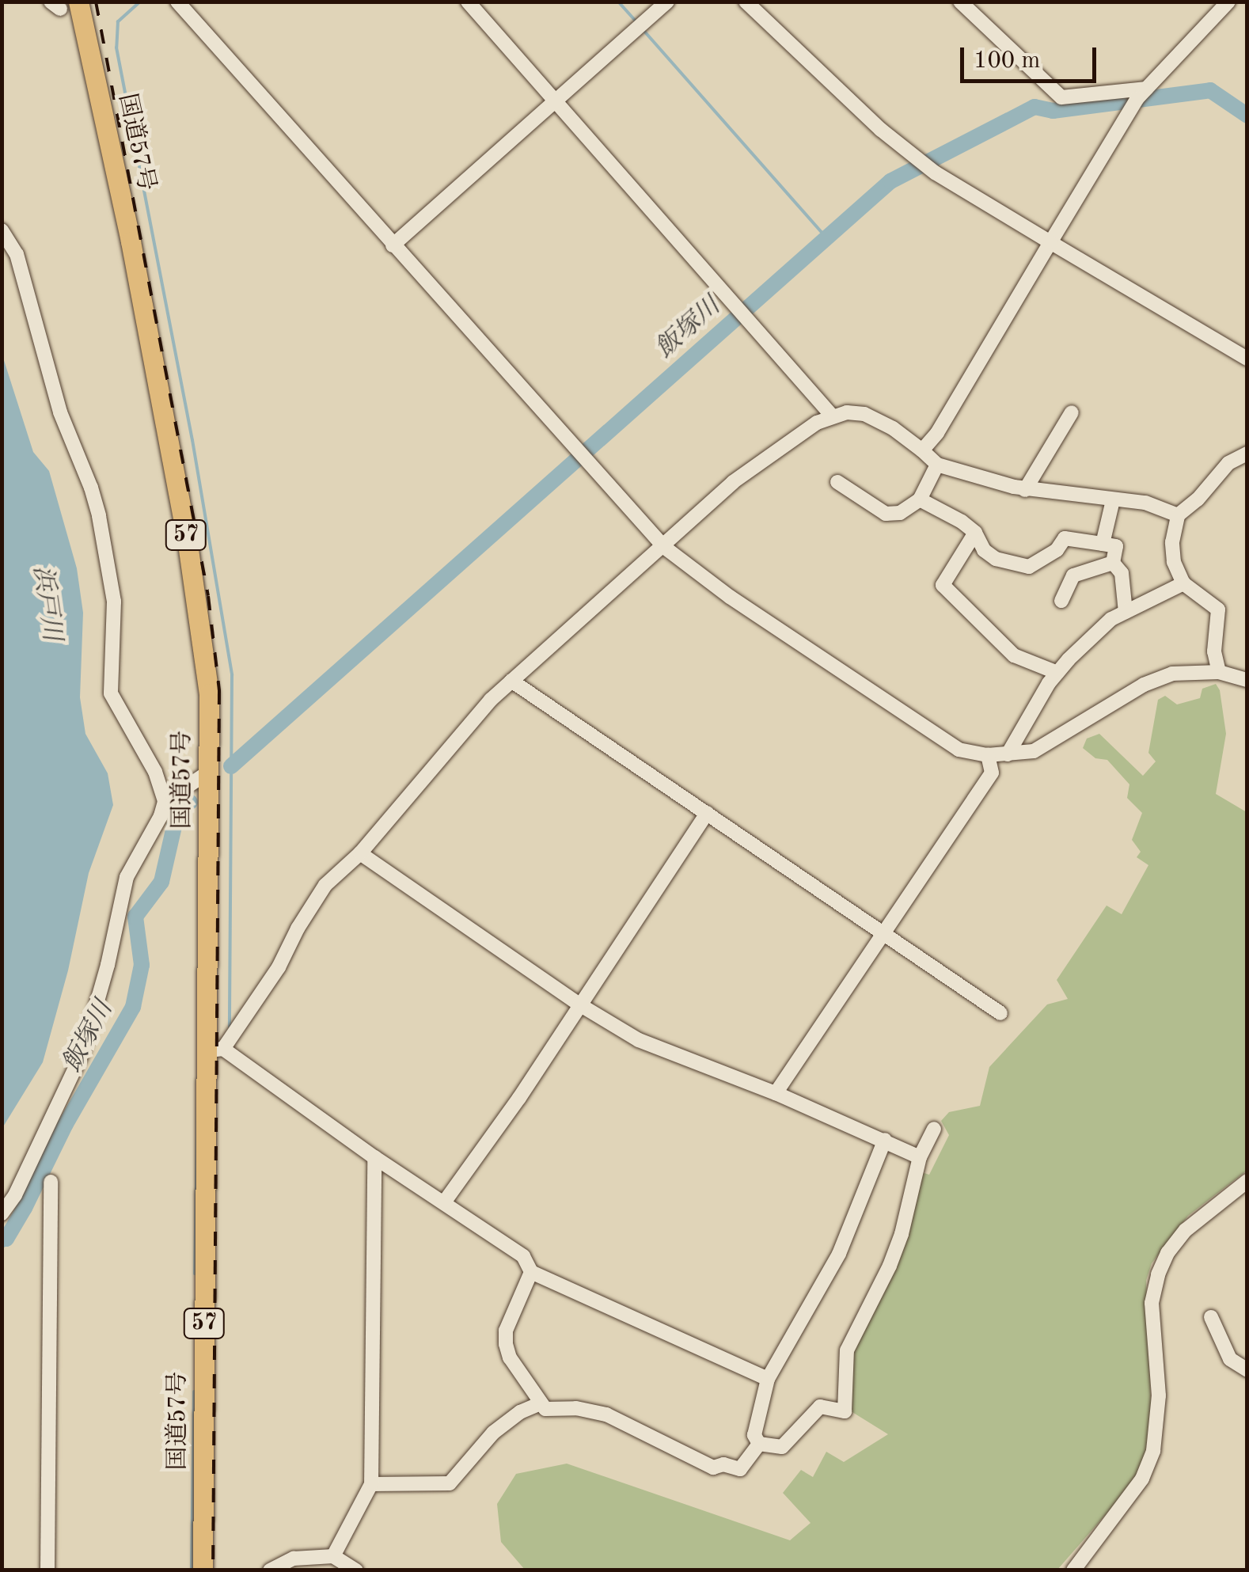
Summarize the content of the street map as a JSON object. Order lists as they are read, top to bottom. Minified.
{"streets":{"highway":["国道57号","57"]},"water":["飯塚川","浜戸川"],"scale_bar":"100 m"}
